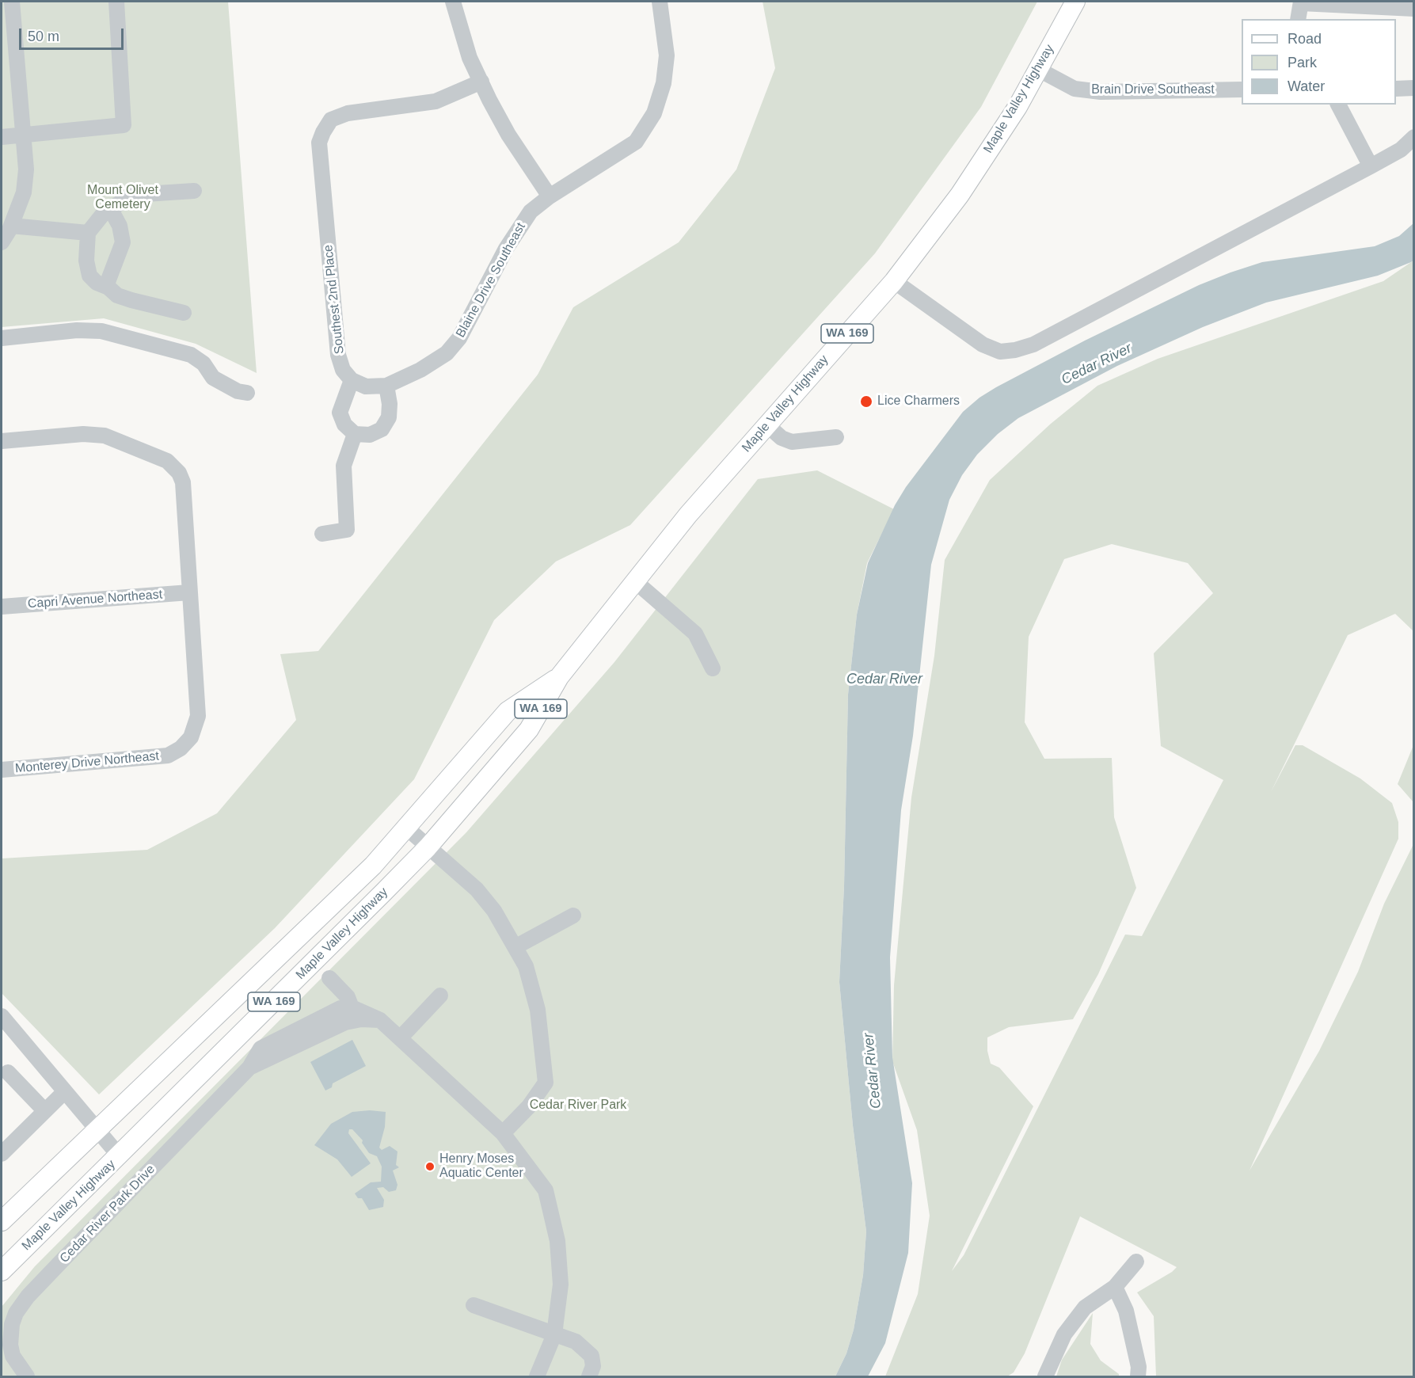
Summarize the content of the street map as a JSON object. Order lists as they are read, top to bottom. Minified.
{"streets":{"main road":["Maple Valley Highway","WA 169"],"street":["Brain Drive Southeast","Blaine Drive Southeast","Southest 2nd Place","Capri Avenue Northeast","Monterey Drive Northeast","Cedar River Park Drive"]},"crossings":[["Brain Drive Southeast","Maple Valley Highway"],["Blaine Drive Southeast","Southest 2nd Place"],["Capri Avenue Northeast","Monterey Drive Northeast"]],"water":["Cedar River"],"parks":["Mount Olivet Cemetery","Cedar River Park"],"places":["Lice Charmers","Henry Moses Aquatic Center"],"legend":["Road","Park","Water"],"scale_bar":"50 m"}
